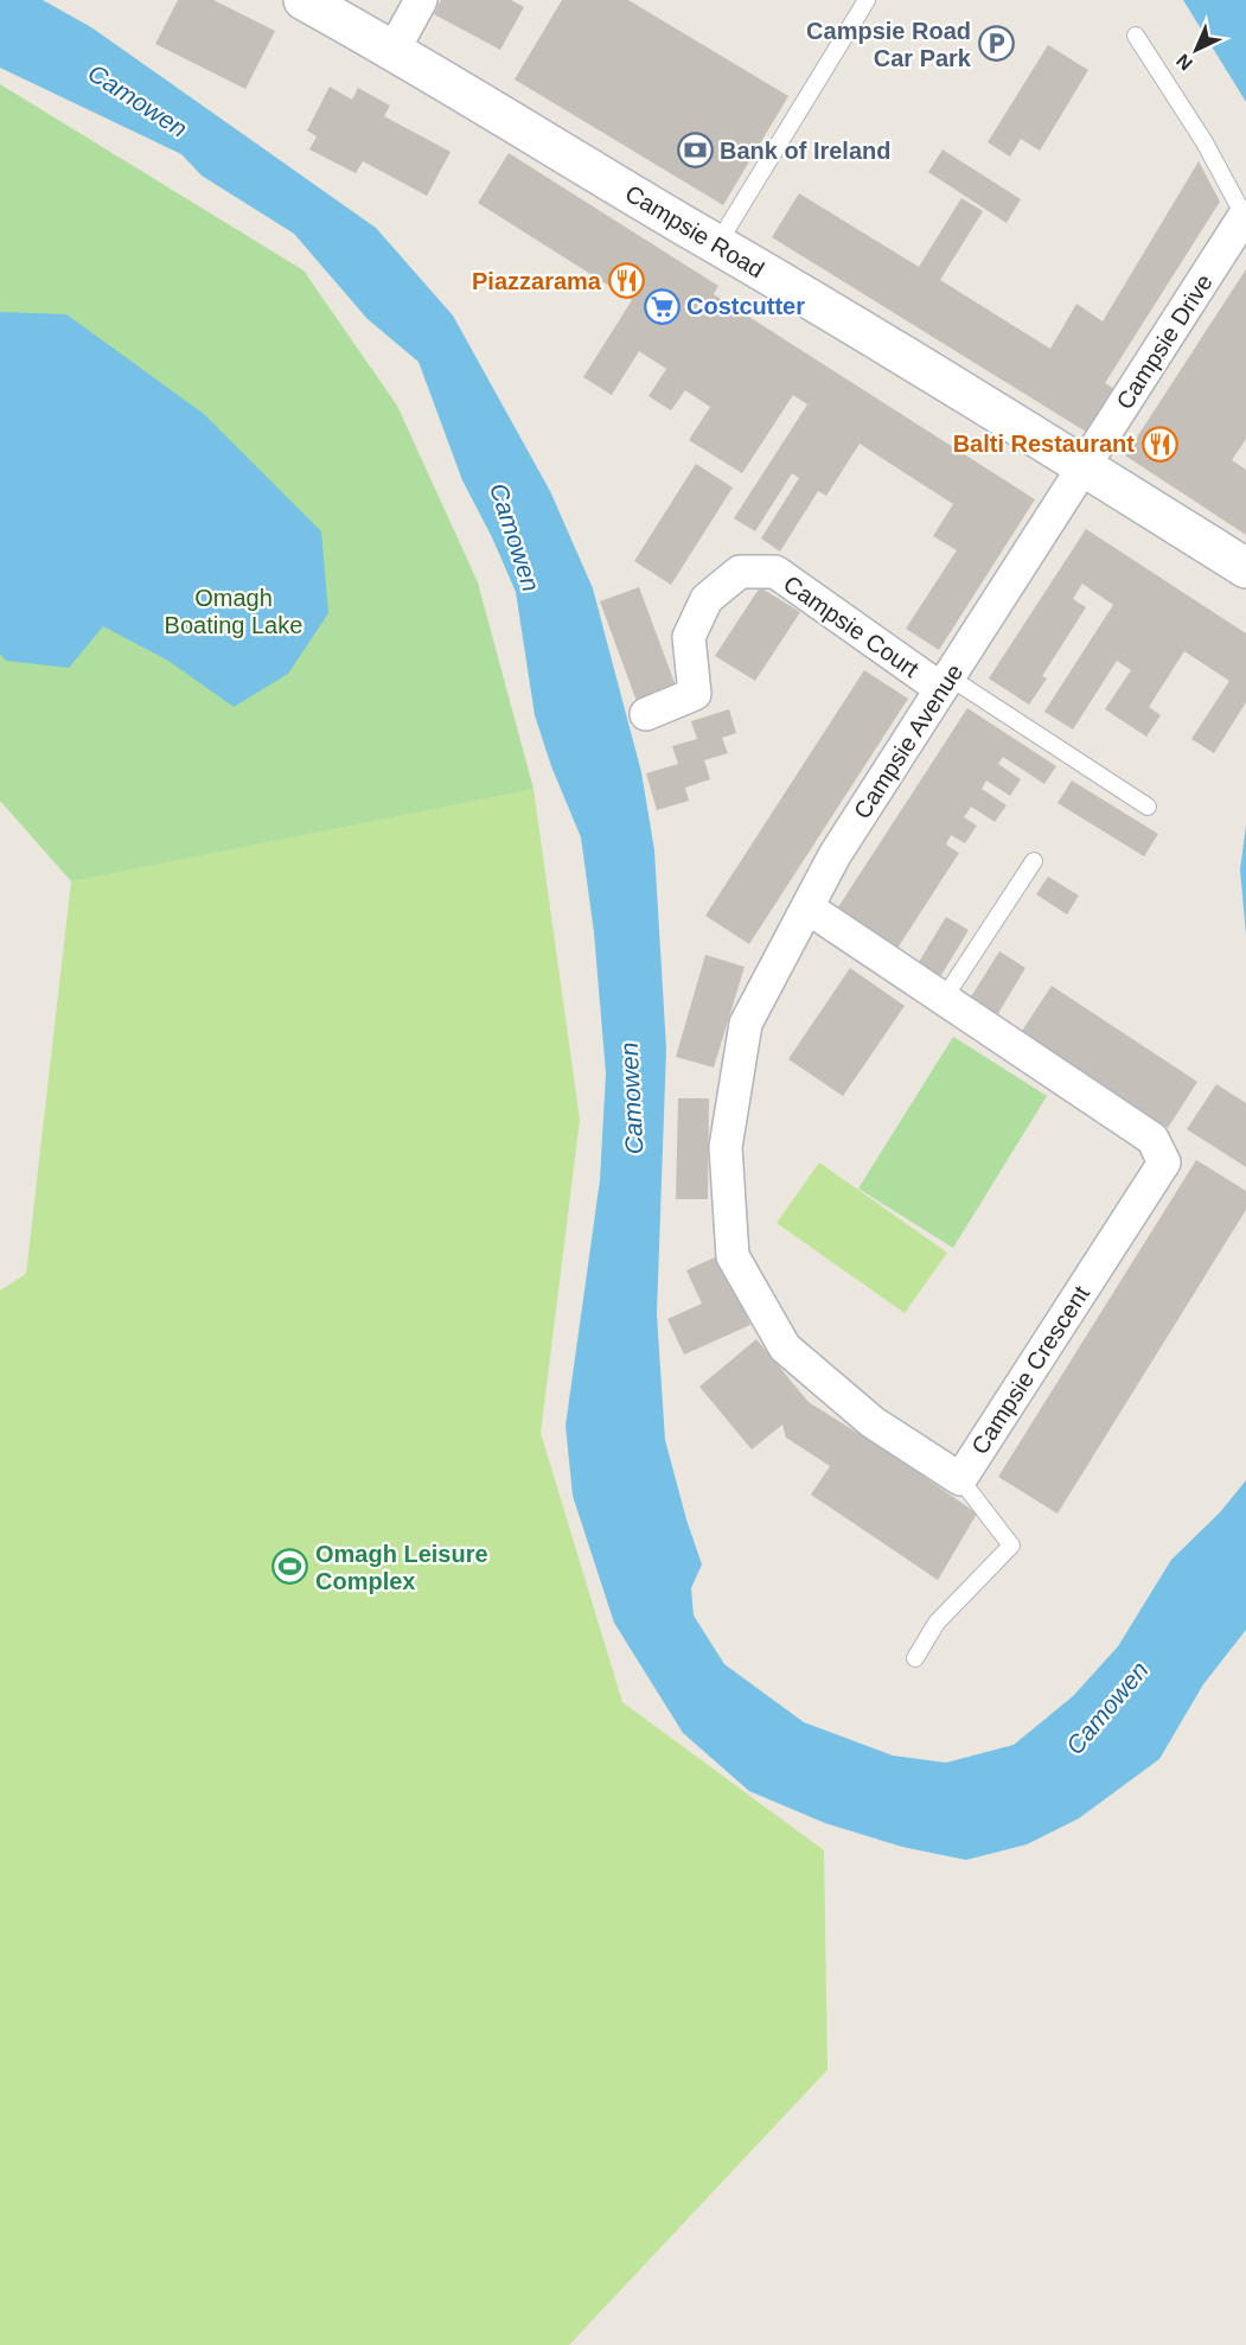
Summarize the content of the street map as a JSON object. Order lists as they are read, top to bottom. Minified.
{"streets":{"main road":["Campsie Road"],"street":["Campsie Drive","Campsie Court","Campsie Avenue","Campsie Crescent"]},"crossings":[["Campsie Road","Campsie Drive"],["Campsie Road","Campsie Avenue"],["Campsie Drive","Campsie Avenue"],["Campsie Court","Campsie Avenue"],["Campsie Avenue","Campsie Crescent"]],"water":["Camowen"],"parks":["Omagh Boating Lake"],"places":{"parking":["Campsie Road Car Park"],"bank":["Bank of Ireland"],"restaurant":["Piazzarama","Balti Restaurant"],"supermarket":["Costcutter"],"sports":["Omagh Leisure Complex"]},"north":"bottom left"}
